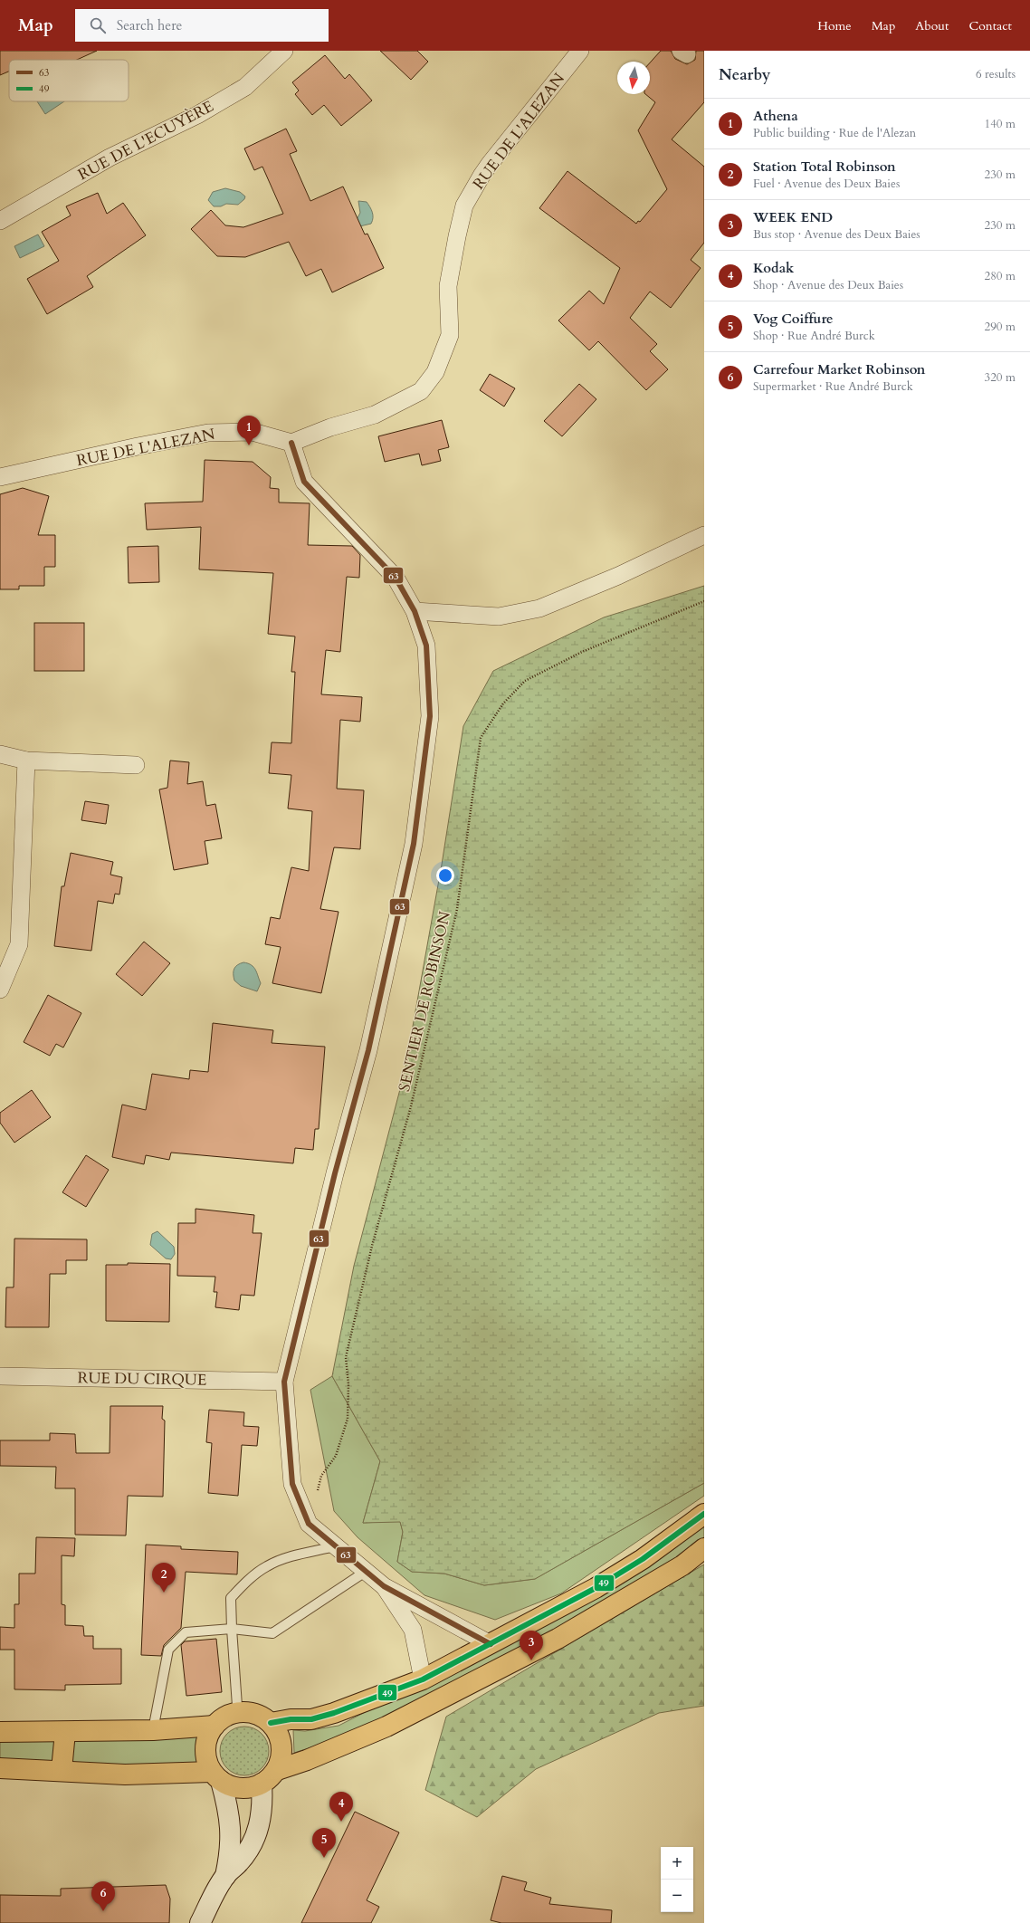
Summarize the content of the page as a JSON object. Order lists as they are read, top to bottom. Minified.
{"streets":{"street":["RUE DE L'ALEZAN","RUE DE L'ECUYÈRE","RUE DU CIRQUE"],"path":["SENTIER DE ROBINSON"]},"lines":["transit line 63","transit line 49"],"legend":["63","49"],"north":"bottom","page":{"header":"Map","search":"Search here","nav":["Home","Map","About","Contact"],"heading":["Nearby","6 results"],"list":[{"mark":"1","name":"Athena","note":"Public building · Rue de l'Alezan","value":"140 m"},{"mark":"2","name":"Station Total Robinson","note":"Fuel · Avenue des Deux Baies","value":"230 m"},{"mark":"3","name":"WEEK END","note":"Bus stop · Avenue des Deux Baies","value":"230 m"},{"mark":"4","name":"Kodak","note":"Shop · Avenue des Deux Baies","value":"280 m"},{"mark":"5","name":"Vog Coiffure","note":"Shop · Rue André Burck","value":"290 m"},{"mark":"6","name":"Carrefour Market Robinson","note":"Supermarket · Rue André Burck","value":"320 m"}],"pins":["1","2","3","4","5","6"],"map_buttons":["+","−"]}}
